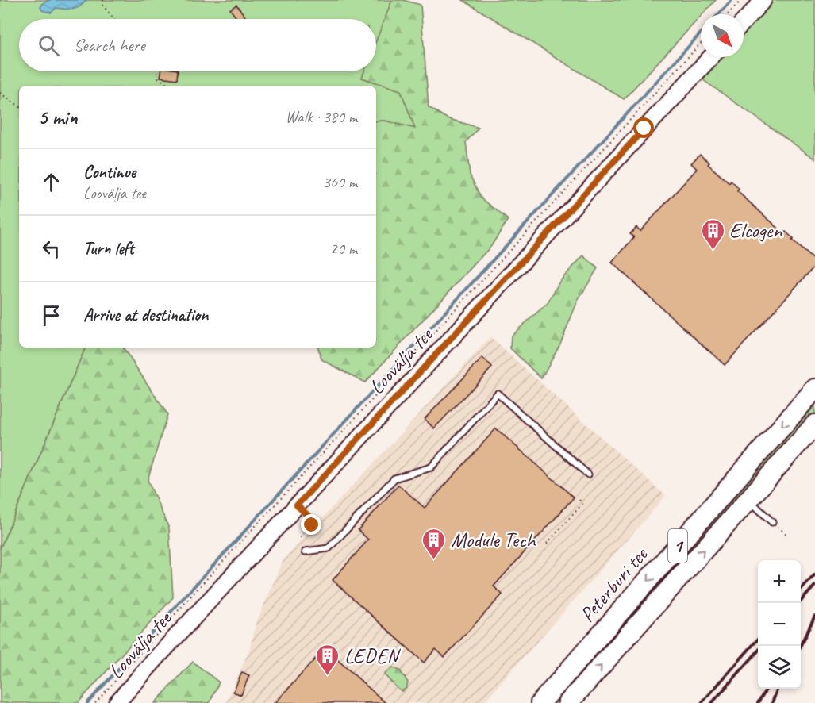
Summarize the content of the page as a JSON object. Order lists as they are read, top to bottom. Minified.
{"streets":{"highway":["1","Peterburi tee"],"street":["Loovälja tee"]},"places":{"building":["Elcogen","Module Tech","LEDEN"]},"north":"bottom right","page":{"search":"Search here","heading":["5 min","Walk · 380 m"],"list":[["Continue","Loovälja tee","360 m"],["Turn left","20 m"],"Arrive at destination"],"map_buttons":["+","−"]}}
